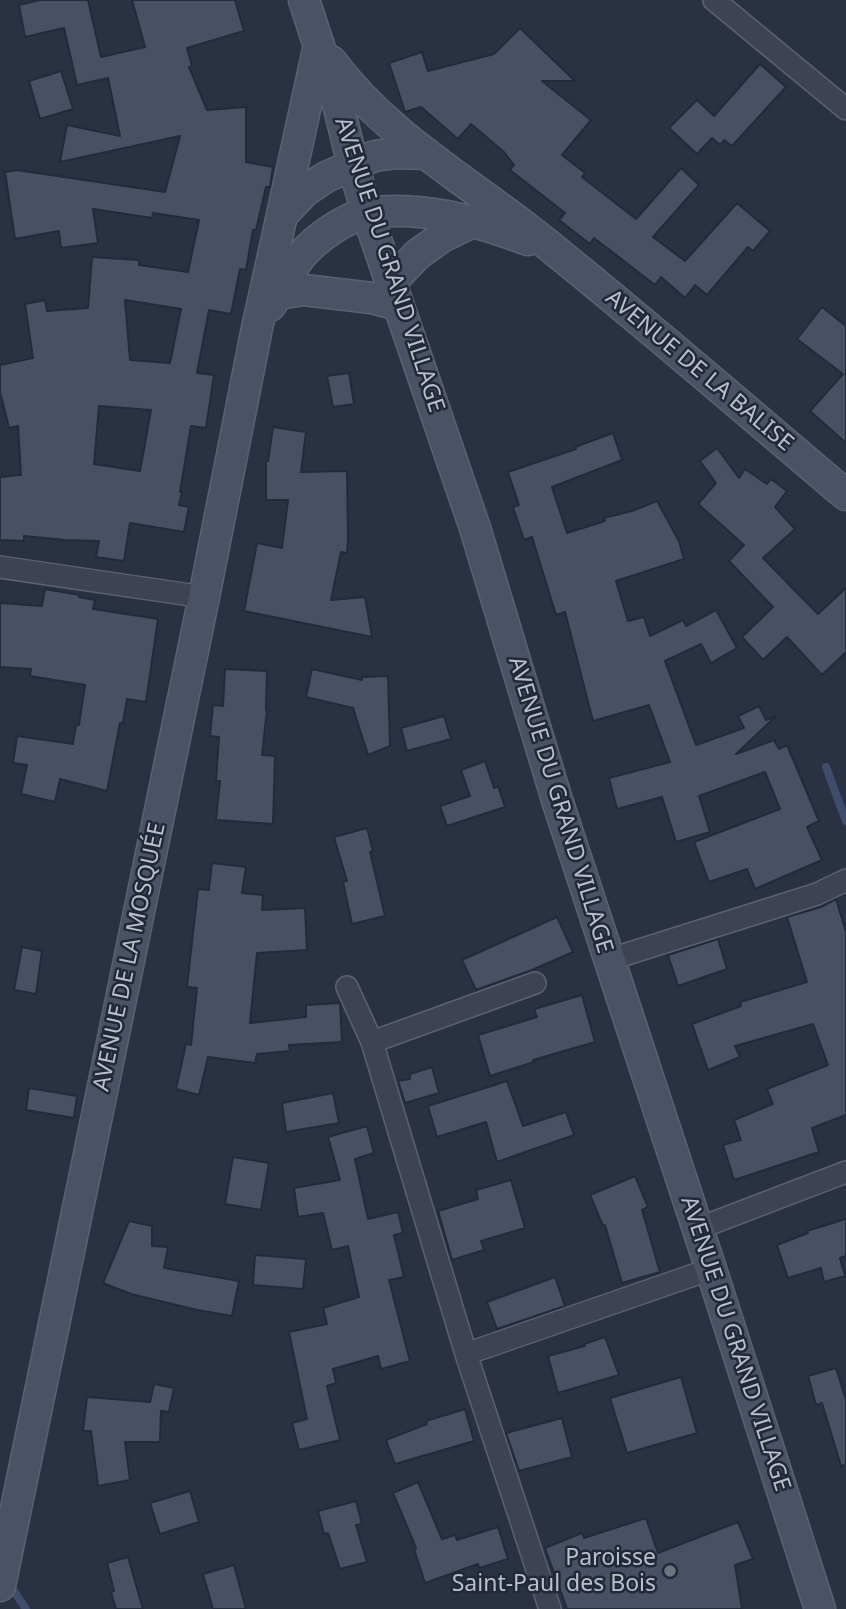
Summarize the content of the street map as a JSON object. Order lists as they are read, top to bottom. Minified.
{"streets":{"street":["AVENUE DU GRAND VILLAGE","AVENUE DE LA BALISE","AVENUE DE LA MOSQUÉE"]},"crossings":[["AVENUE DU GRAND VILLAGE","AVENUE DE LA BALISE"],["AVENUE DU GRAND VILLAGE","AVENUE DE LA MOSQUÉE"],["AVENUE DE LA BALISE","AVENUE DE LA MOSQUÉE"]],"places":["Paroisse Saint-Paul des Bois"]}
